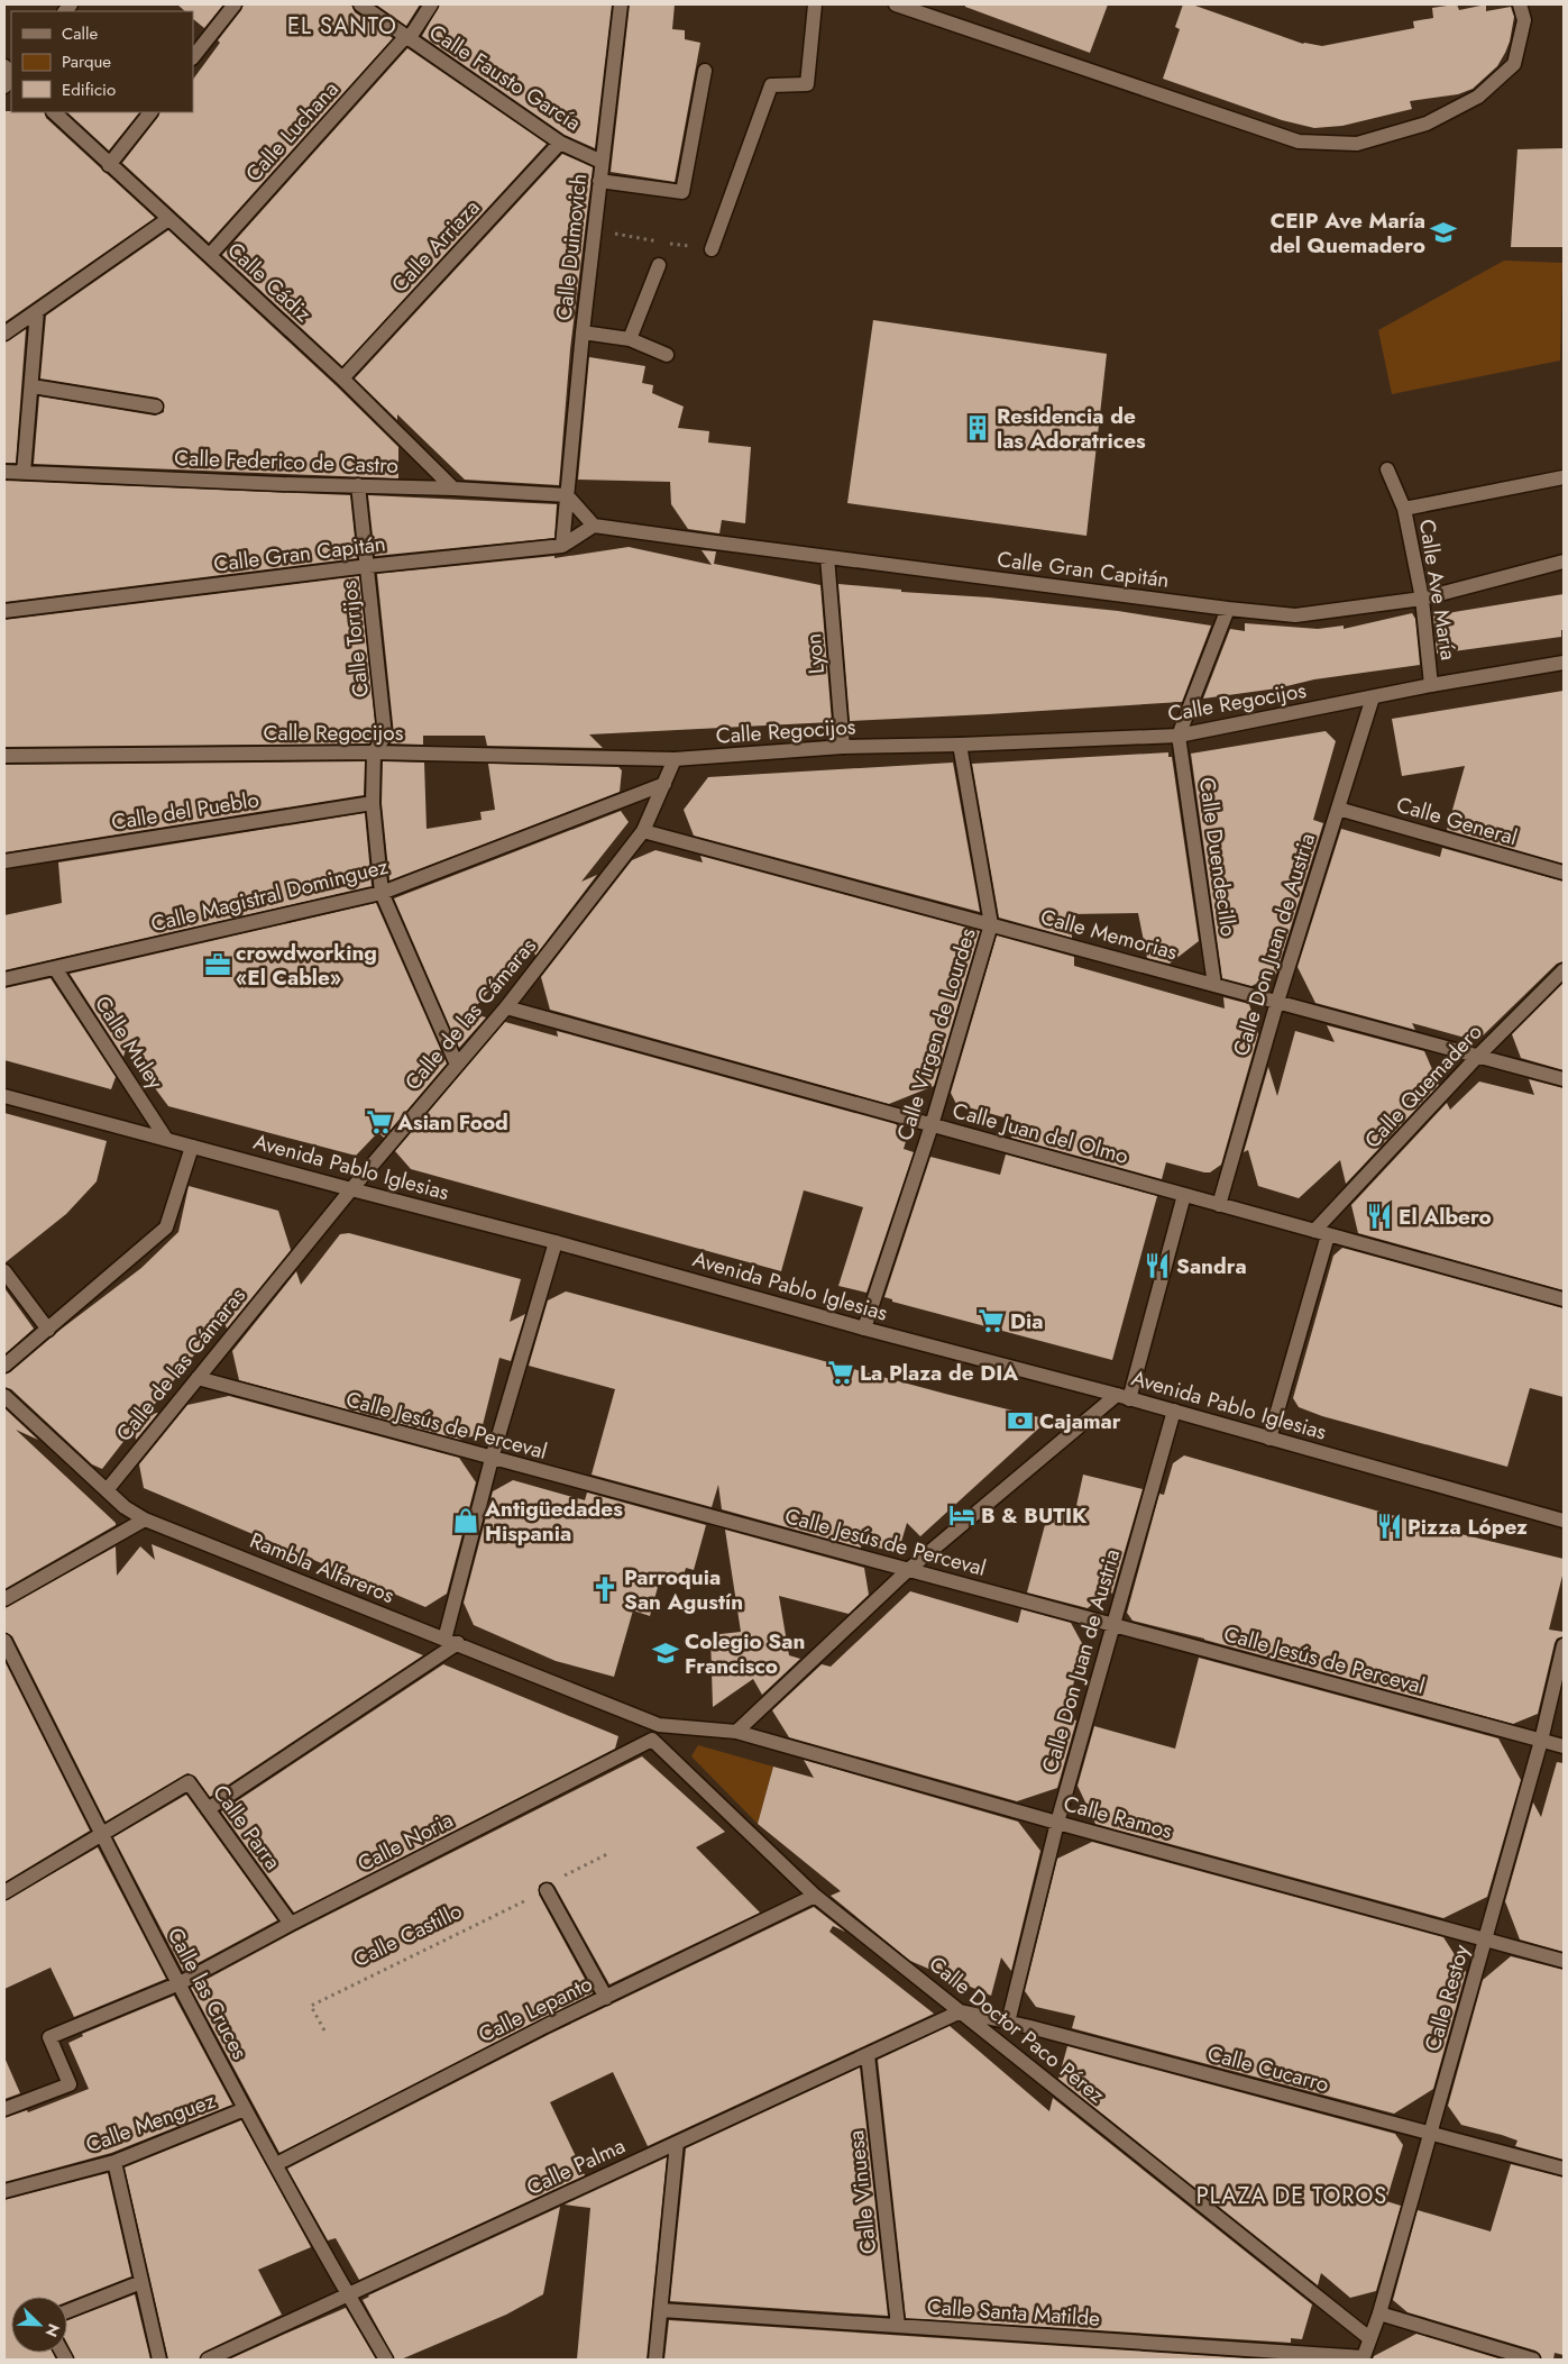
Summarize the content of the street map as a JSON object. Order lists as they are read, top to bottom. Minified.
{"streets":{"street":["Calle Fausto García","Calle Luchana","Calle Arriaza","Calle Duimovich","Calle Cádiz","Calle Federico de Castro","Calle Gran Capitán","Calle Ave María","Calle Torrijos","Lyon","Calle Regocijos","Calle del Pueblo","Calle General","Calle Duendecillo","Calle Magistral Dominguez","Calle Memorias","Calle Don Juan de Austria","Calle de las Cámaras","Calle Virgen de Lourdes","Calle Muley","Calle Quemadero","Calle Juan del Olmo","Avenida Pablo Iglesias","Calle Jesús de Perceval","Rambla Alfareros","Calle Ramos","Calle Parra","Calle Noria","Calle las Cruces","Calle Restoy","Calle Lepanto","Calle Doctor Paco Pérez","Calle Cucarro","Calle Menguez","Calle Palma","Calle Vinuesa","Calle Santa Matilde"],"path":["Calle Castillo"]},"crossings":[["Calle Fausto García","Calle Luchana"],["Calle Fausto García","Calle Arriaza"],["Calle Fausto García","Calle Duimovich"],["Calle Luchana","Calle Cádiz"],["Calle Arriaza","Calle Cádiz"],["Calle Duimovich","Calle Federico de Castro"],["Calle Duimovich","Calle Gran Capitán"],["Calle Cádiz","Calle Federico de Castro"],["Calle Federico de Castro","Calle Torrijos"],["Calle Gran Capitán","Calle Ave María"],["Calle Gran Capitán","Calle Torrijos"],["Calle Gran Capitán","Lyon"],["Calle Ave María","Calle Regocijos"],["Calle Torrijos","Calle Regocijos"],["Lyon","Calle Regocijos"],["Calle Regocijos","Calle Duendecillo"],["Calle Regocijos","Calle Don Juan de Austria"],["Calle Regocijos","Calle de las Cámaras"],["Calle Regocijos","Calle Virgen de Lourdes"],["Calle General","Calle Don Juan de Austria"],["Calle Duendecillo","Calle Memorias"],["Calle Magistral Dominguez","Calle de las Cámaras"],["Calle Magistral Dominguez","Calle Muley"],["Calle Memorias","Calle Don Juan de Austria"],["Calle Memorias","Calle de las Cámaras"],["Calle Memorias","Calle Virgen de Lourdes"],["Calle Memorias","Calle Quemadero"],["Calle Don Juan de Austria","Calle Juan del Olmo"],["Calle Don Juan de Austria","Avenida Pablo Iglesias"],["Calle Don Juan de Austria","Calle Jesús de Perceval"],["Calle Don Juan de Austria","Calle Ramos"],["Calle Don Juan de Austria","Calle Cucarro"],["Calle de las Cámaras","Calle Juan del Olmo"],["Calle de las Cámaras","Avenida Pablo Iglesias"],["Calle de las Cámaras","Calle Jesús de Perceval"],["Calle de las Cámaras","Rambla Alfareros"],["Calle Virgen de Lourdes","Calle Juan del Olmo"],["Calle Virgen de Lourdes","Avenida Pablo Iglesias"],["Calle Muley","Avenida Pablo Iglesias"],["Calle Quemadero","Calle Juan del Olmo"],["Calle Jesús de Perceval","Calle Restoy"],["Rambla Alfareros","Calle Ramos"],["Calle Ramos","Calle Restoy"],["Calle Parra","Calle Noria"],["Calle Parra","Calle las Cruces"],["Calle Noria","Calle las Cruces"],["Calle Noria","Calle Doctor Paco Pérez"],["Calle las Cruces","Calle Lepanto"],["Calle las Cruces","Calle Menguez"],["Calle las Cruces","Calle Palma"],["Calle Restoy","Calle Doctor Paco Pérez"],["Calle Restoy","Calle Cucarro"],["Calle Restoy","Calle Santa Matilde"],["Calle Lepanto","Calle Doctor Paco Pérez"],["Calle Doctor Paco Pérez","Calle Cucarro"],["Calle Doctor Paco Pérez","Calle Palma"],["Calle Cucarro","Calle Palma"],["Calle Palma","Calle Vinuesa"],["Calle Vinuesa","Calle Santa Matilde"]],"districts":["EL SANTO","PLAZA DE TOROS"],"places":{"school or university":["CEIP Ave María del Quemadero","Colegio San Francisco"],"building":["Residencia de las Adoratrices"],"office":["crowdworking «El Cable»"],"supermarket":["Asian Food","Dia","La Plaza de DIA"],"restaurant":["El Albero","Sandra","Pizza López"],"bank":["Cajamar"],"hotel":["B & BUTIK"],"shop":["Antigüedades Hispania"],"church":["Parroquia San Agustín"]},"legend":["Calle","Parque","Edificio"],"north":"bottom right"}
